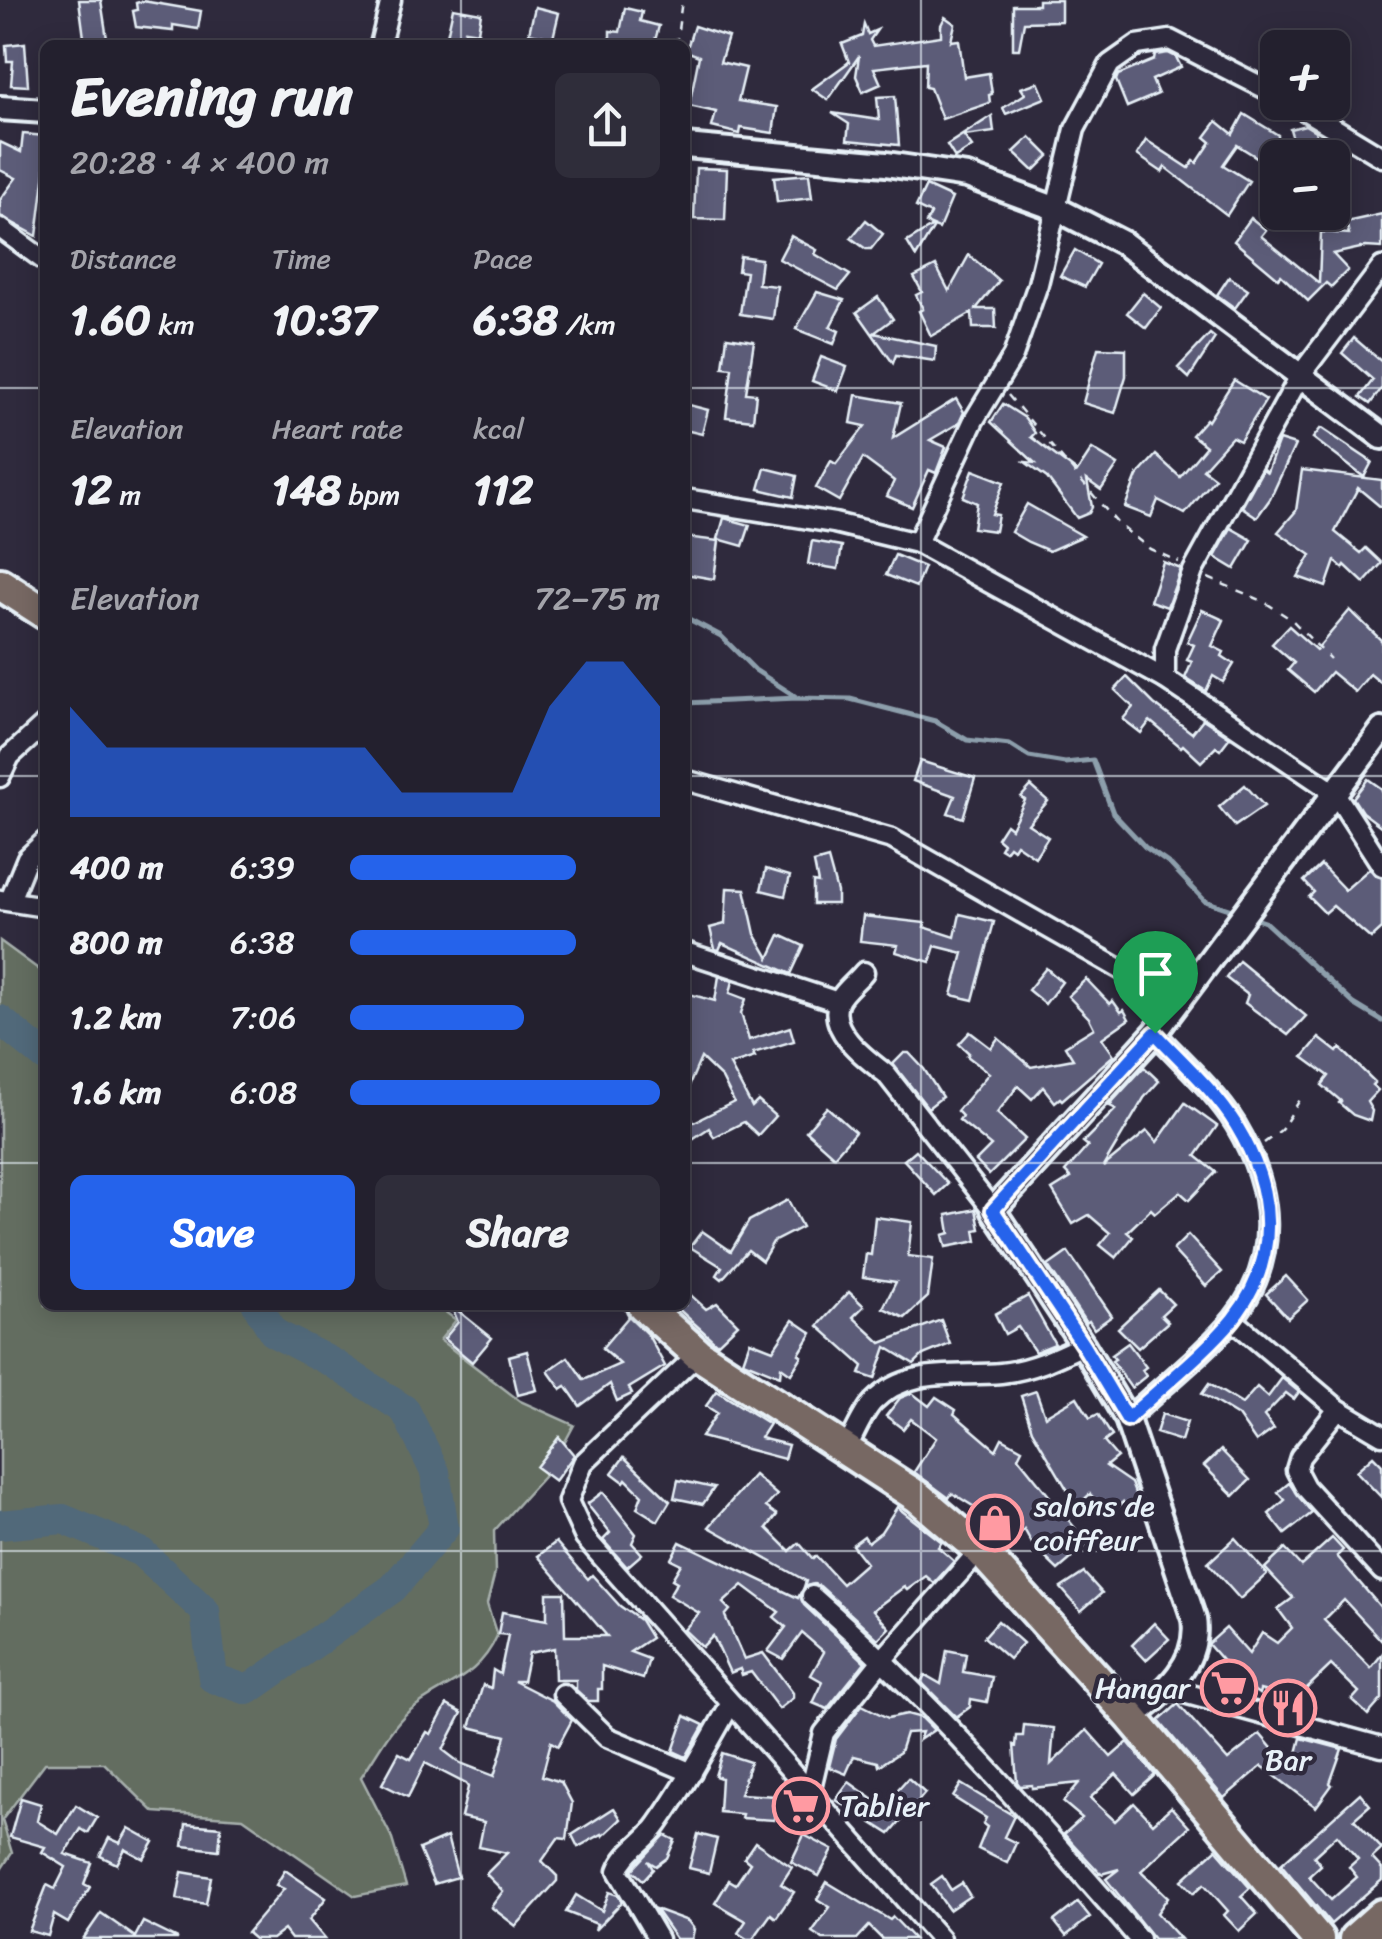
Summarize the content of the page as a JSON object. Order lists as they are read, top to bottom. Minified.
{"places":{"shop":["salons de coiffeur"],"supermarket":["Hangar","Tablier"],"restaurant":["Bar"]},"page":{"map_buttons":["+","−"],"heading":["Evening run","20:28 · 4 × 400 m"],"stats":[["Distance","1.60 km"],["Time","10:37"],["Pace","6:38 /km"],["Elevation","12 m"],["Heart rate","148 bpm"],["kcal","112"]],"chart":["Elevation","72–75 m"],"list":[{"name":"400 m","note":"6:39"},{"name":"800 m","note":"6:38"},{"name":"1.2 km","note":"7:06"},{"name":"1.6 km","note":"6:08"}],"buttons":["Save","Share"]}}
